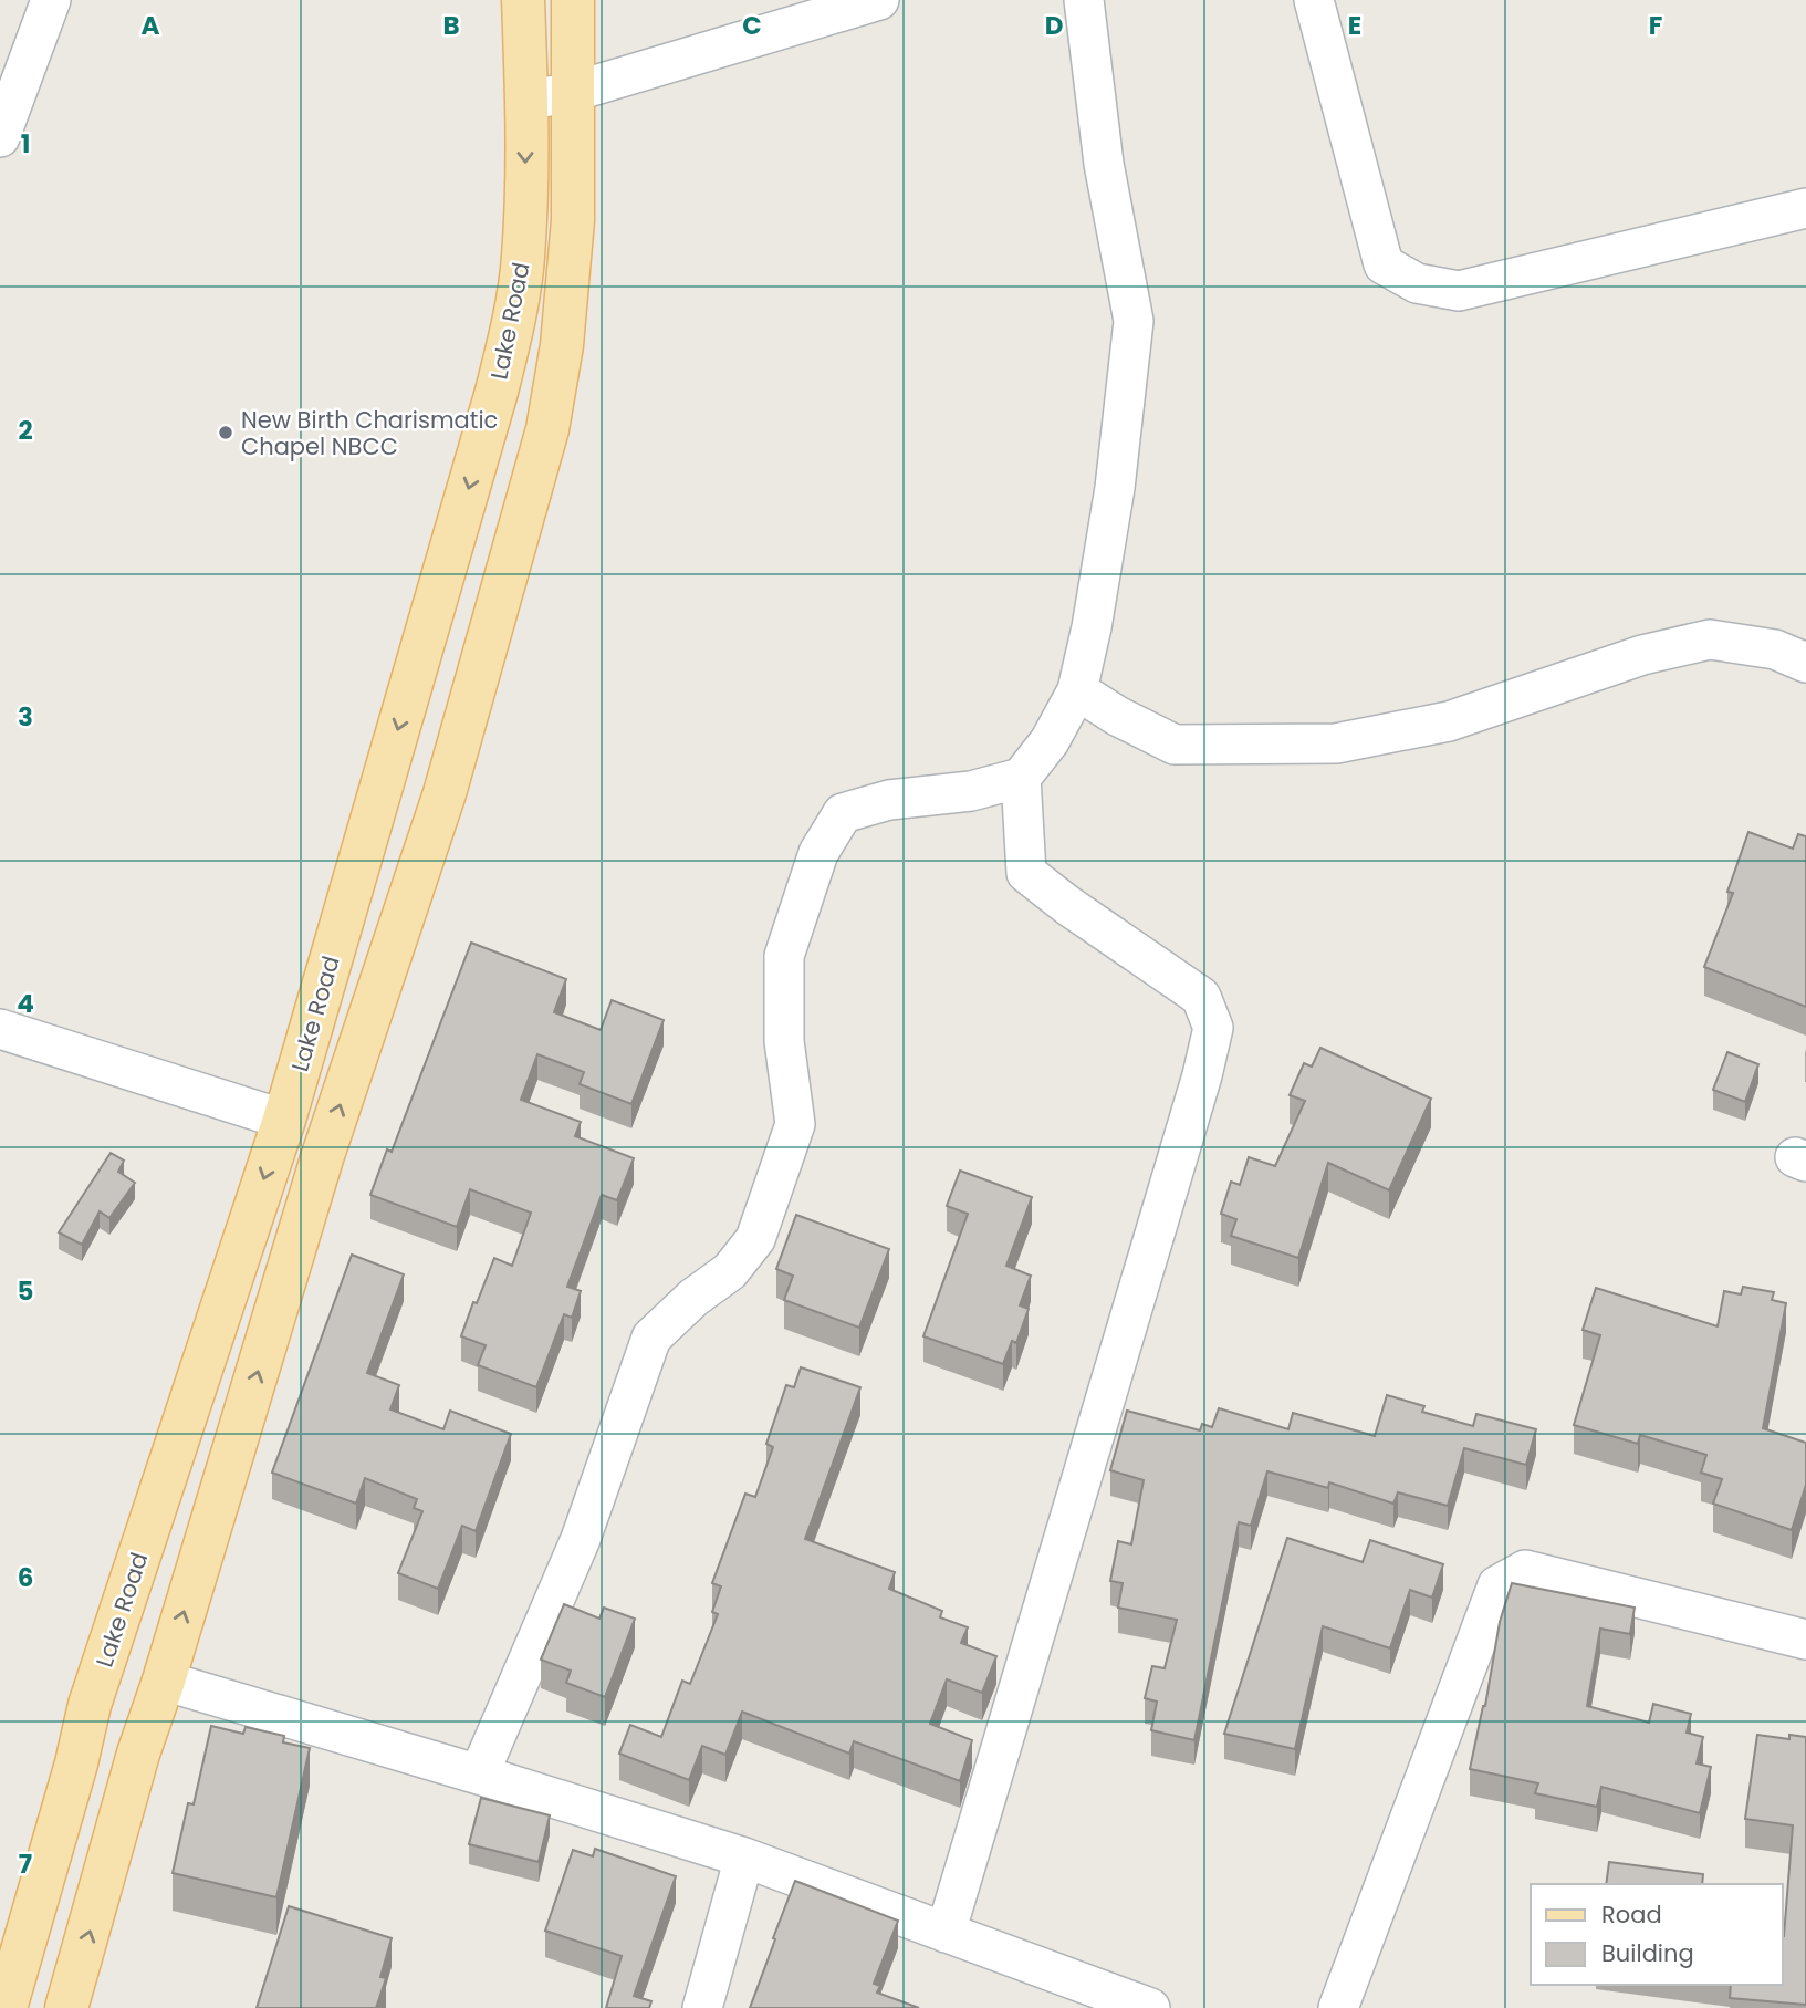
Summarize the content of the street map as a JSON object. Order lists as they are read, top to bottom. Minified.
{"streets":{"main road":["Lake Road"]},"places":["New Birth Charismatic Chapel NBCC"],"legend":["Road","Building"],"grid":{"columns":["A","B","C","D","E","F"],"rows":["1","2","3","4","5","6","7"]}}
